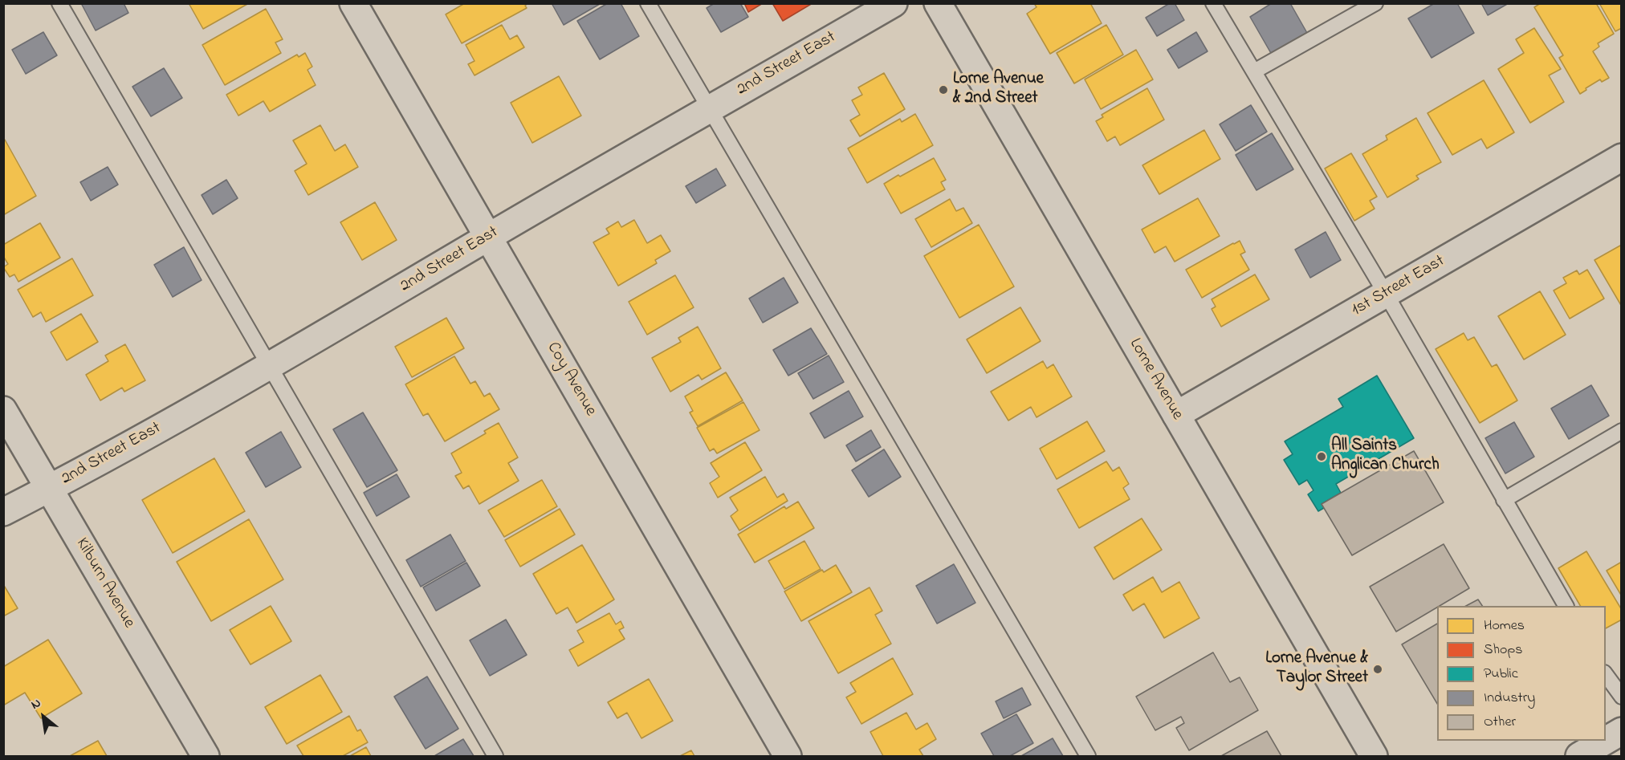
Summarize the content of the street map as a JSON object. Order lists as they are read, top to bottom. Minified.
{"streets":{"street":["2nd Street East","1st Street East","Coy Avenue","Lorne Avenue","Kilburn Avenue"]},"crossings":[["2nd Street East","Coy Avenue"],["2nd Street East","Kilburn Avenue"],["1st Street East","Lorne Avenue"]],"places":["Lorne Avenue & 2nd Street","All Saints Anglican Church","Lorne Avenue & Taylor Street"],"legend":["Homes","Shops","Public","Industry","Other"],"north":"top left"}
